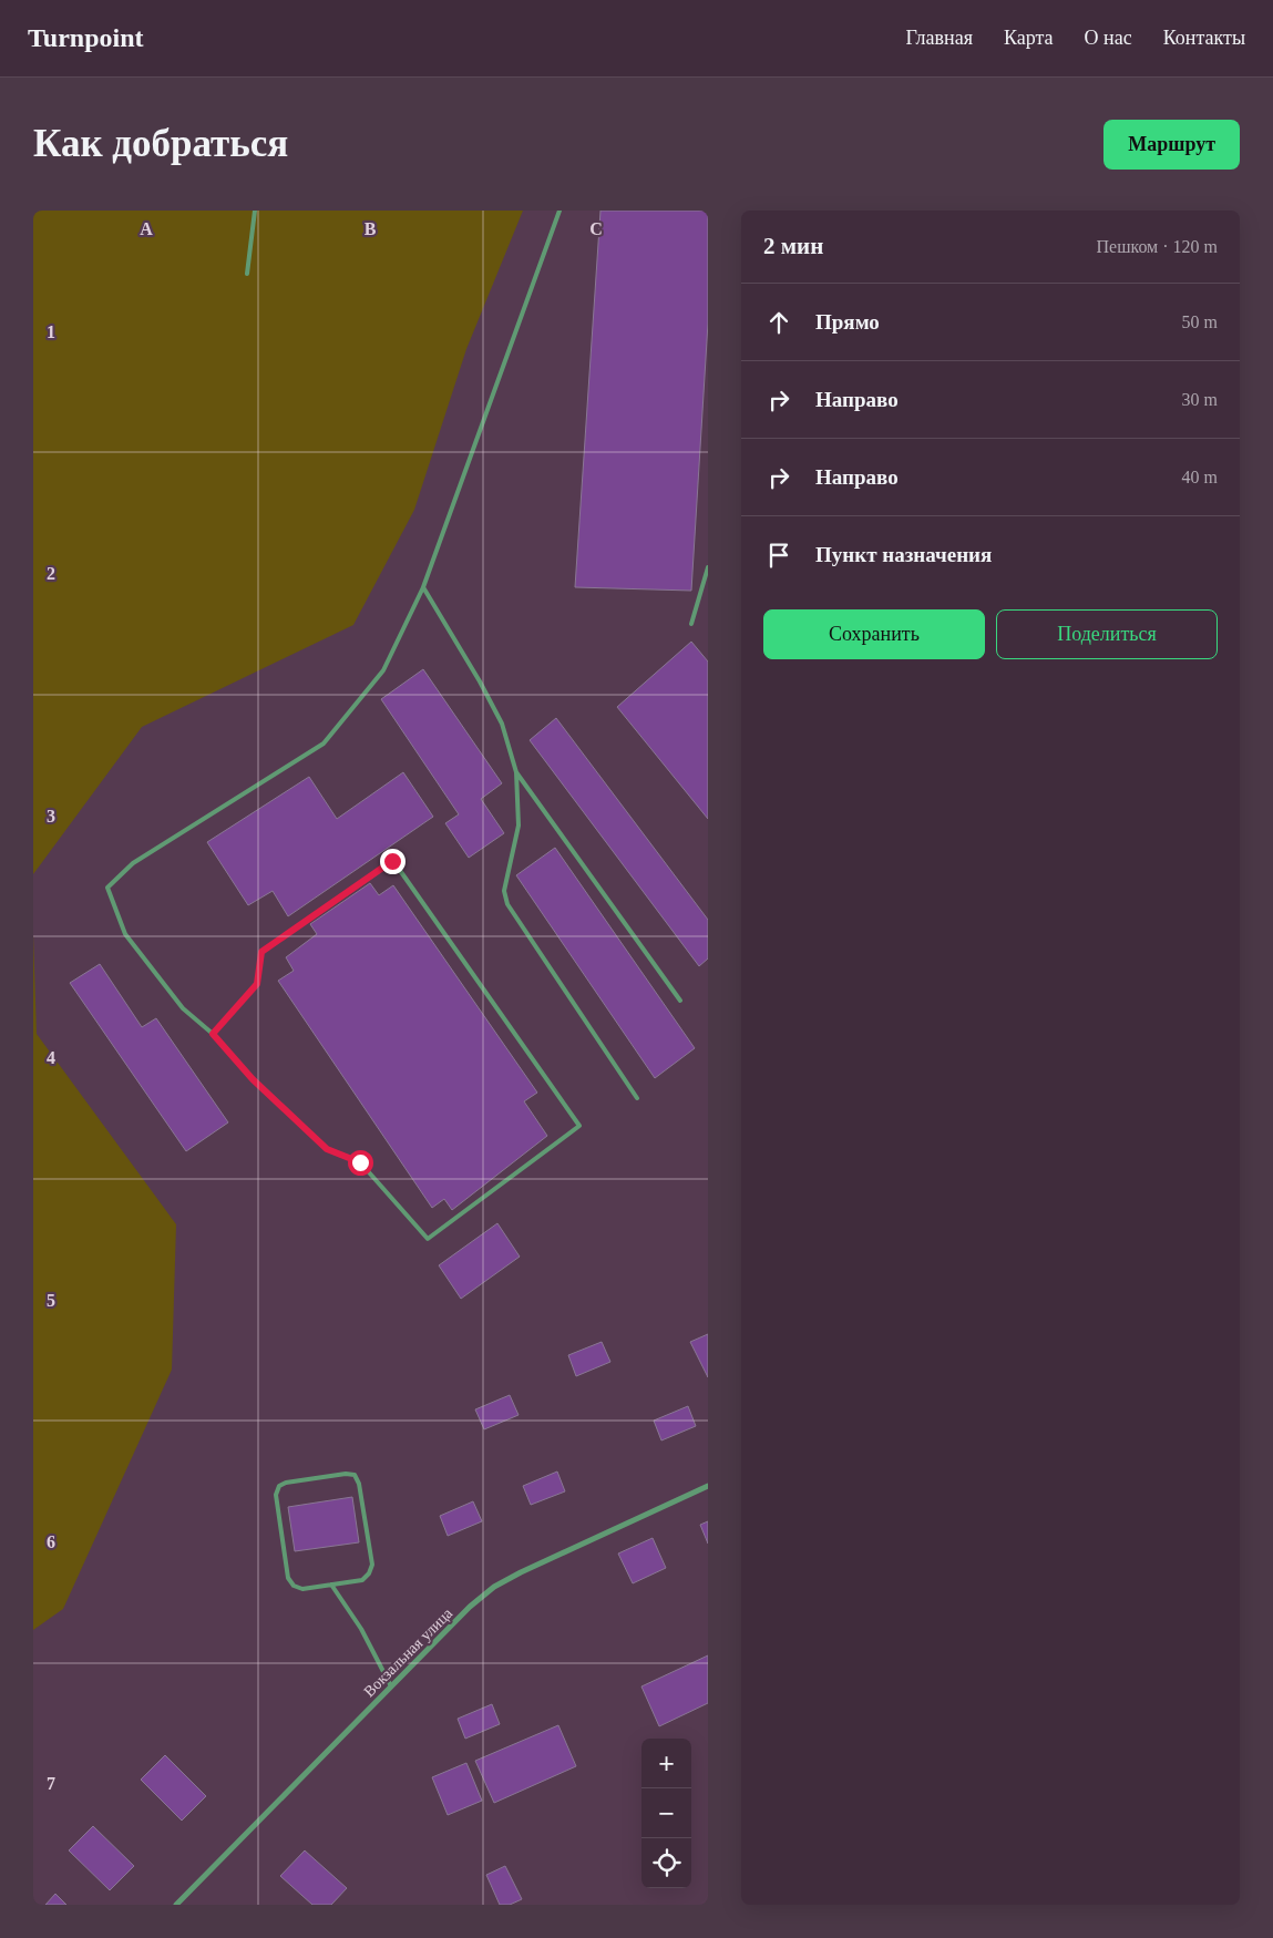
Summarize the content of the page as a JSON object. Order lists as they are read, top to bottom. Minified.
{"streets":{"street":["Вокзальная улица"]},"page":{"header":"Turnpoint","nav":["Главная","Карта","О нас","Контакты"],"buttons":["Маршрут",["Сохранить","Поделиться"]],"title":"Как добраться","heading":["2 мин","Пешком · 120 m"],"list":[["Прямо","50 m"],["Направо","30 m"],["Направо","40 m"],"Пункт назначения"],"map_buttons":["+","−"]},"grid":{"columns":["A","B","C"],"rows":["1","2","3","4","5","6","7"]}}
